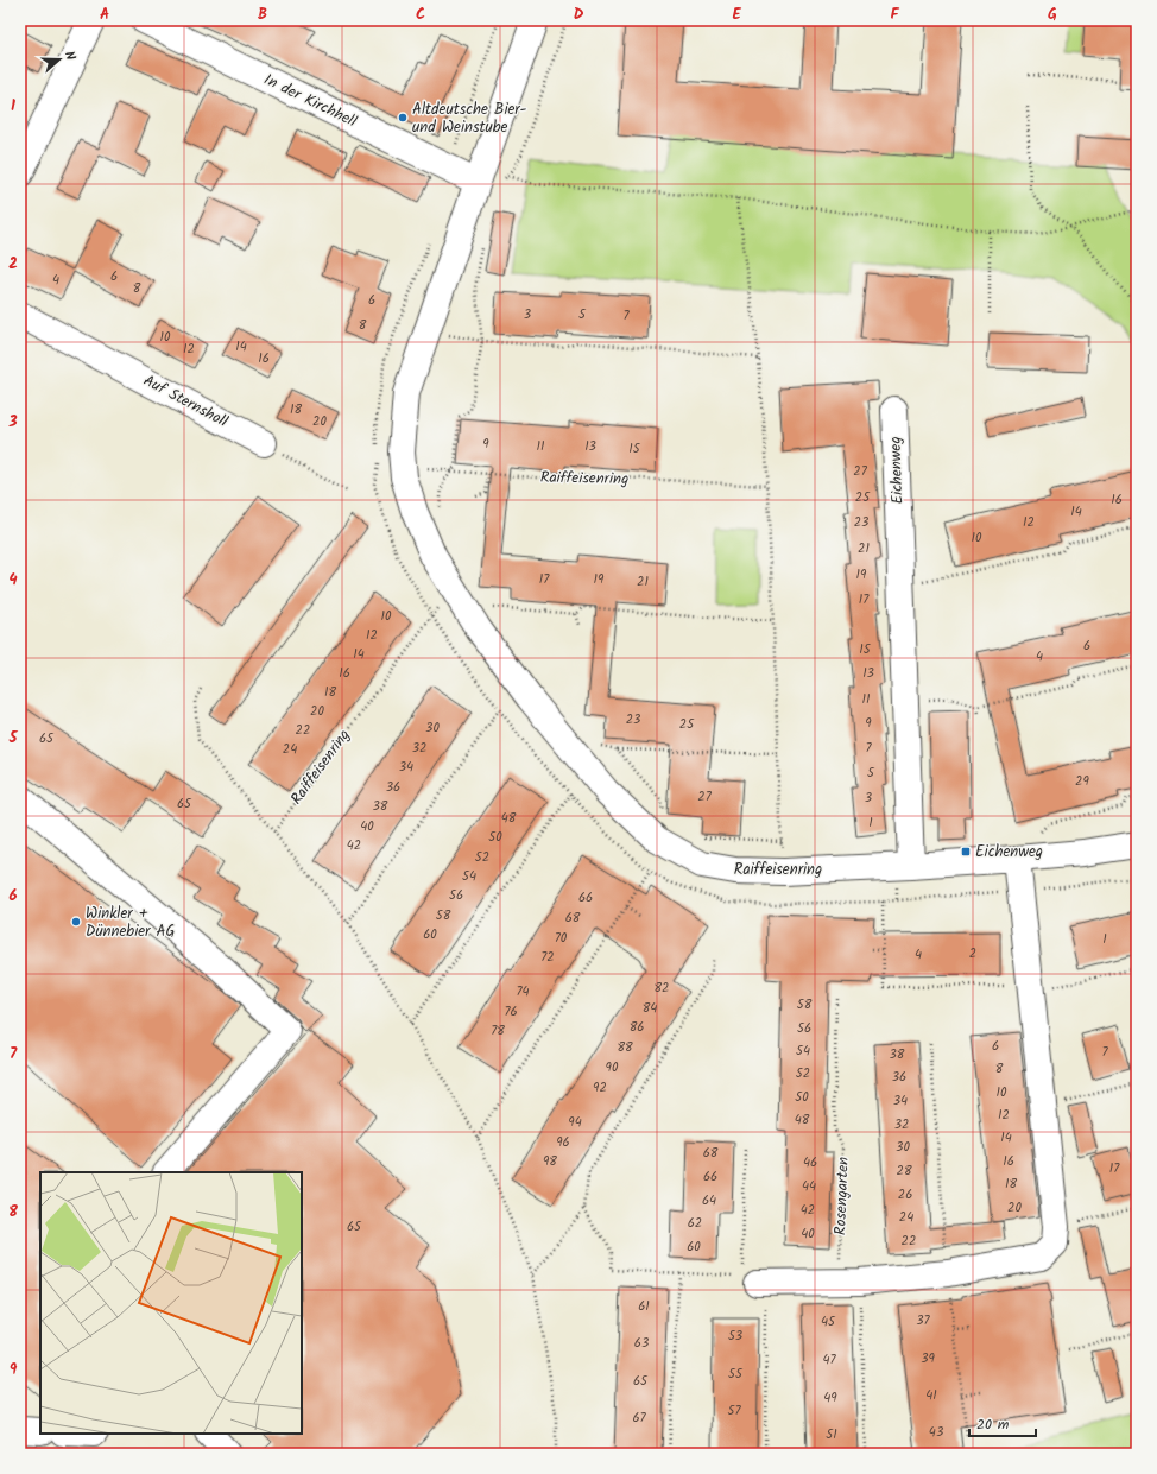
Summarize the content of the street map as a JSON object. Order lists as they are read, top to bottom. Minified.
{"streets":{"street":["In der Kirchhell","Auf Sternsholl","Eichenweg","Raiffeisenring"],"path":["Rosengarten"]},"crossings":[["In der Kirchhell","Raiffeisenring"],["Eichenweg","Raiffeisenring"]],"places":{"other":["Altdeutsche Bier- und Weinstube","Winkler + Dünnebier AG"],"transit":["Eichenweg"]},"house_numbers":["6","4","8","6","3","5","7","8","10","14","12","16","18","20","9","11","13","15","27","25","16","14","23","12","10","21","19","17","19","21","17","10","12","6","15","14","4","16","13","18","11","20","23","9","25","30","22","65","32","7","24","34","5","29","36","27","3","65","38","48","1","40","50","42","52","54","56","66","58","68","60","70","1","2","4","72","82","74","58","84","76","86","56","78","6","88","54","7","38","90","8","52","36","92","10","50","34","12","48","94","32","14","96","30","68","98","16","46","17","28","66","18","44","26","64","20","42","24","62","65","40","22","60","61","37","45","53","63","39","47","55","65","41","49","57","67","43","51"],"scale_bar":"20 m","north":"right","grid":{"columns":["A","B","C","D","E","F","G"],"rows":["1","2","3","4","5","6","7","8","9"]}}
